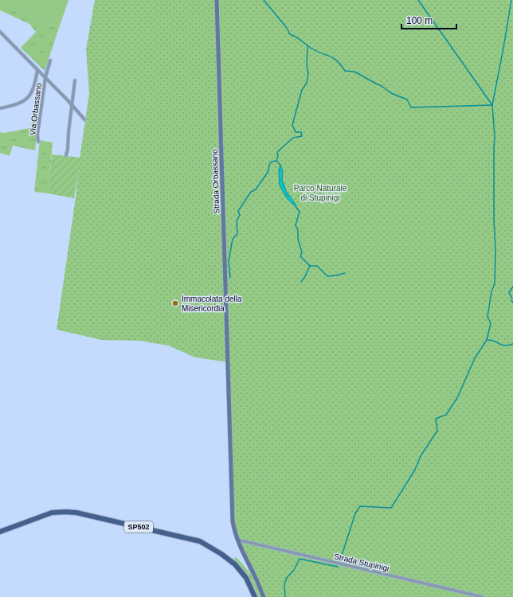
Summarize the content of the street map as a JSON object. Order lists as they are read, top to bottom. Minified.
{"streets":{"main road":["Strada Orbassano","SP502"],"street":["Via Orbassano","Strada Stupinigi"]},"crossings":[["Strada Orbassano","Strada Stupinigi"]],"parks":["Parco Naturale di Stupinigi"],"places":["Immacolata della Misericordia"],"scale_bar":"100 m"}
